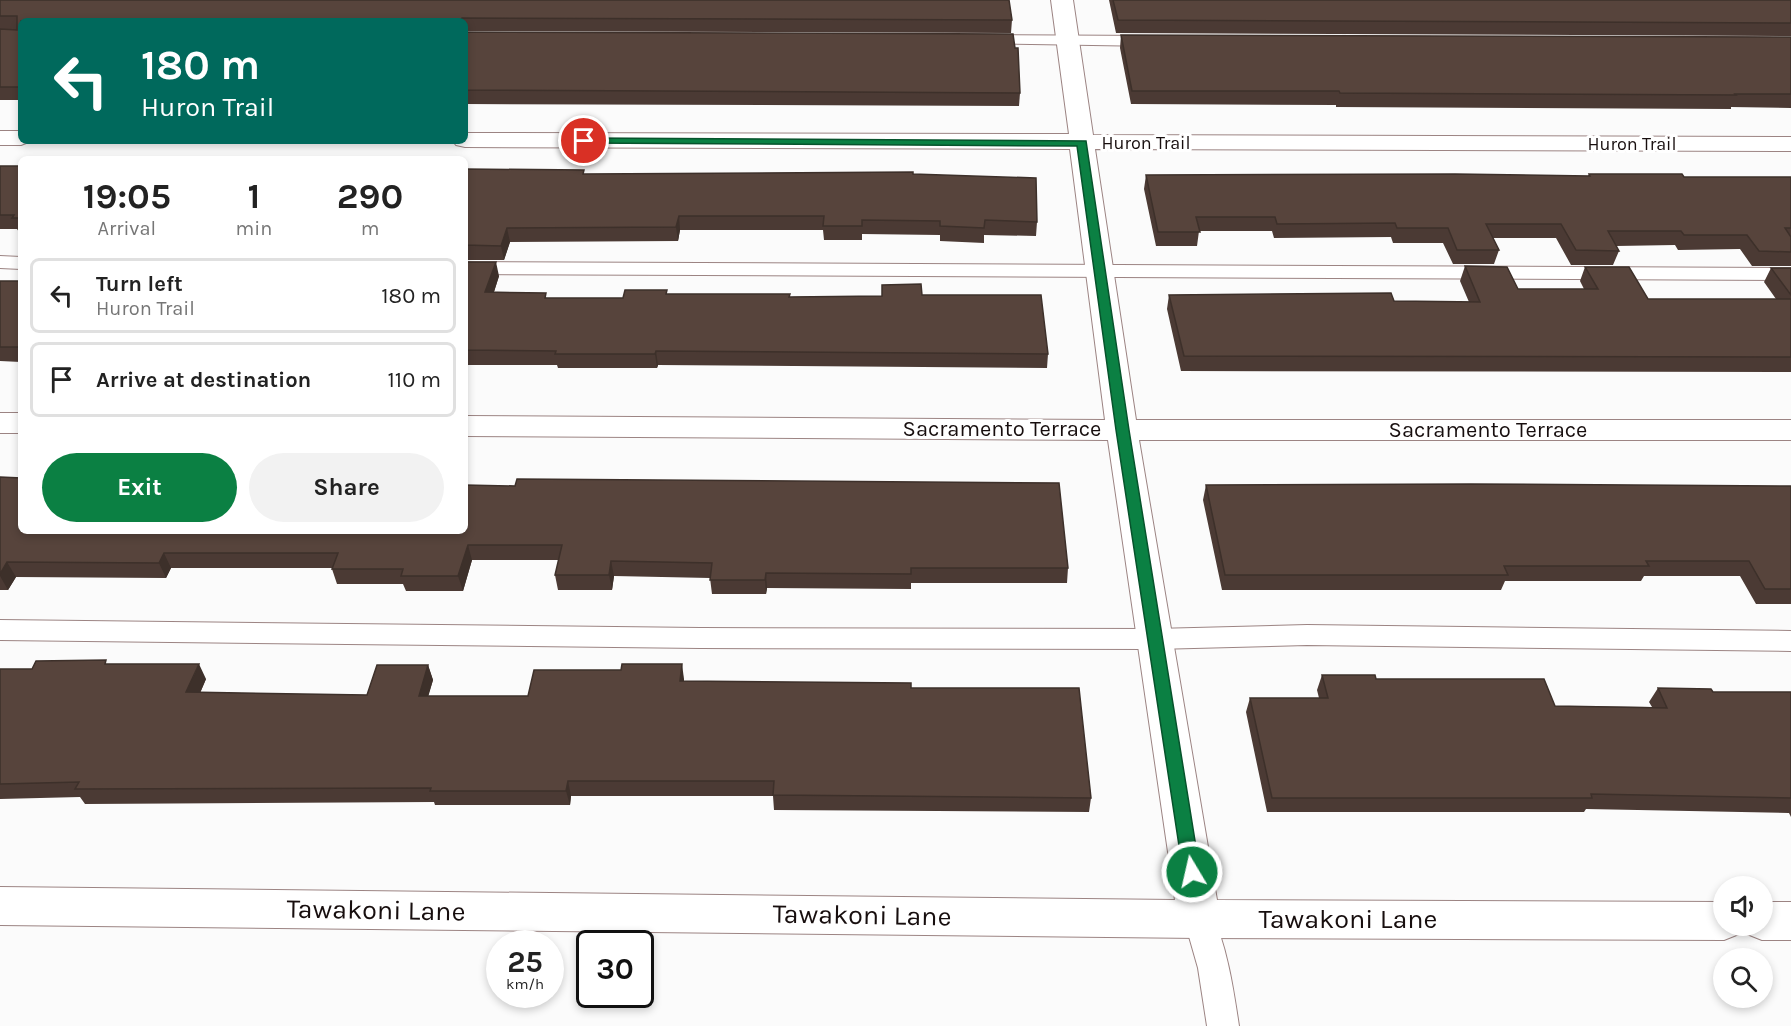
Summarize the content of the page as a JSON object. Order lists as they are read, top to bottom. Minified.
{"streets":{"street":["Huron Trail","Sacramento Terrace","Tawakoni Lane"]},"page":{"turn":["180 m","Huron Trail"],"eta":["19:05","Arrival","1","min","290","m"],"list":[{"name":"Turn left","note":"Huron Trail","value":"180 m"},{"name":"Arrive at destination","value":"110 m"}],"buttons":["Exit","Share"],"speed":"25 km/h","limit":"30"}}
